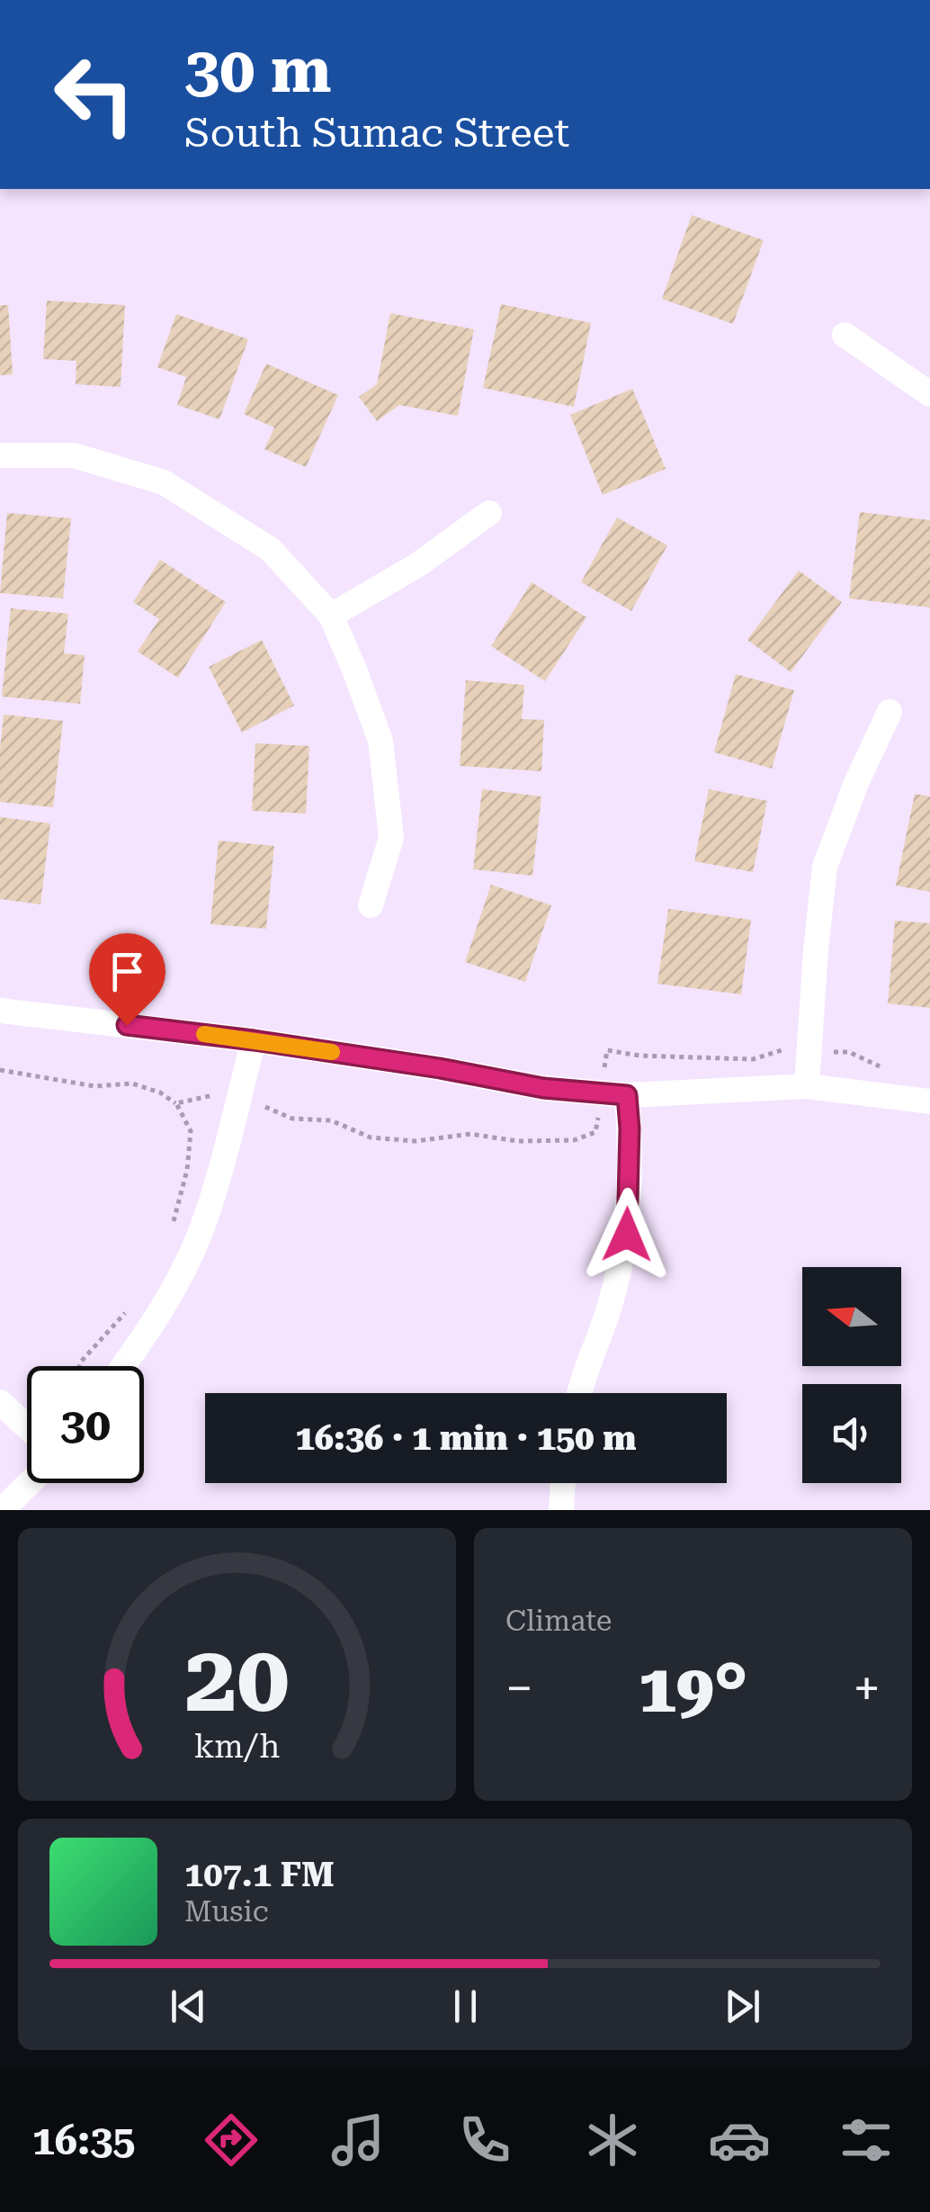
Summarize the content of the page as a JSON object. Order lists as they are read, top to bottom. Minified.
{"north":"left","page":{"turn":["30 m","South Sumac Street"],"limit":"30","trip":"16:36 · 1 min · 150 m","tile":"Climate","heat":["−","19°","+"],"song":["107.1 FM","Music"],"tabs":"16:35","gauge":["20","km/h"]}}
